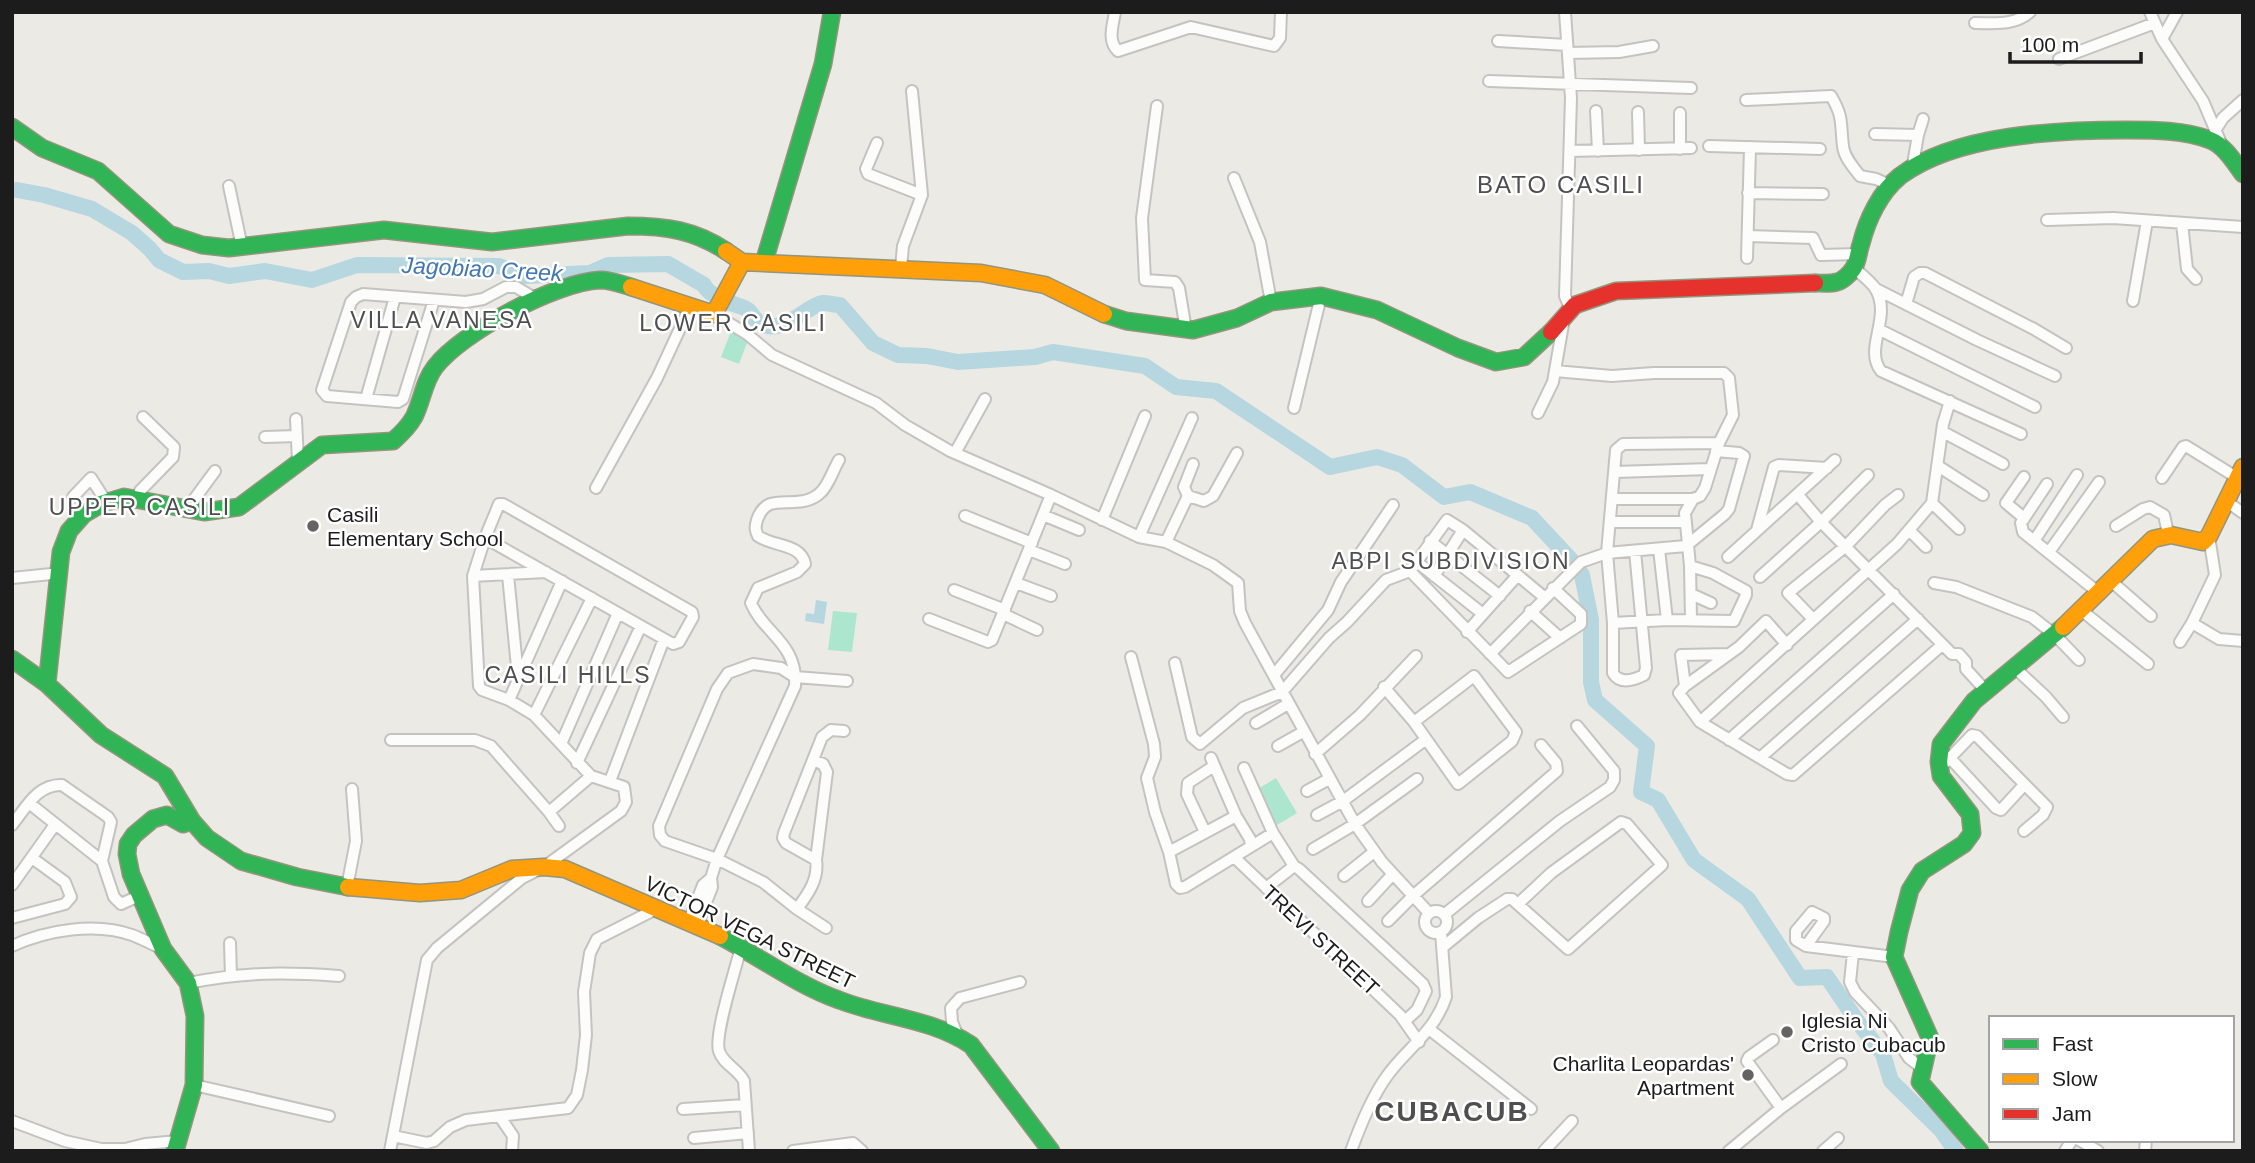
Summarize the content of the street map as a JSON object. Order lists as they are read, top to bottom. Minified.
{"streets":{"street":["VICTOR VEGA STREET","TREVI STREET"]},"districts":["BATO CASILI","VILLA VANESA","LOWER CASILI","UPPER CASILI","ABPI SUBDIVISION","CASILI HILLS","CUBACUB"],"water":["Jagobiao Creek"],"places":["Casili Elementary School","Iglesia Ni Cristo Cubacub","Charlita Leopardas' Apartment"],"legend":["Fast","Slow","Jam"],"scale_bar":"100 m"}
